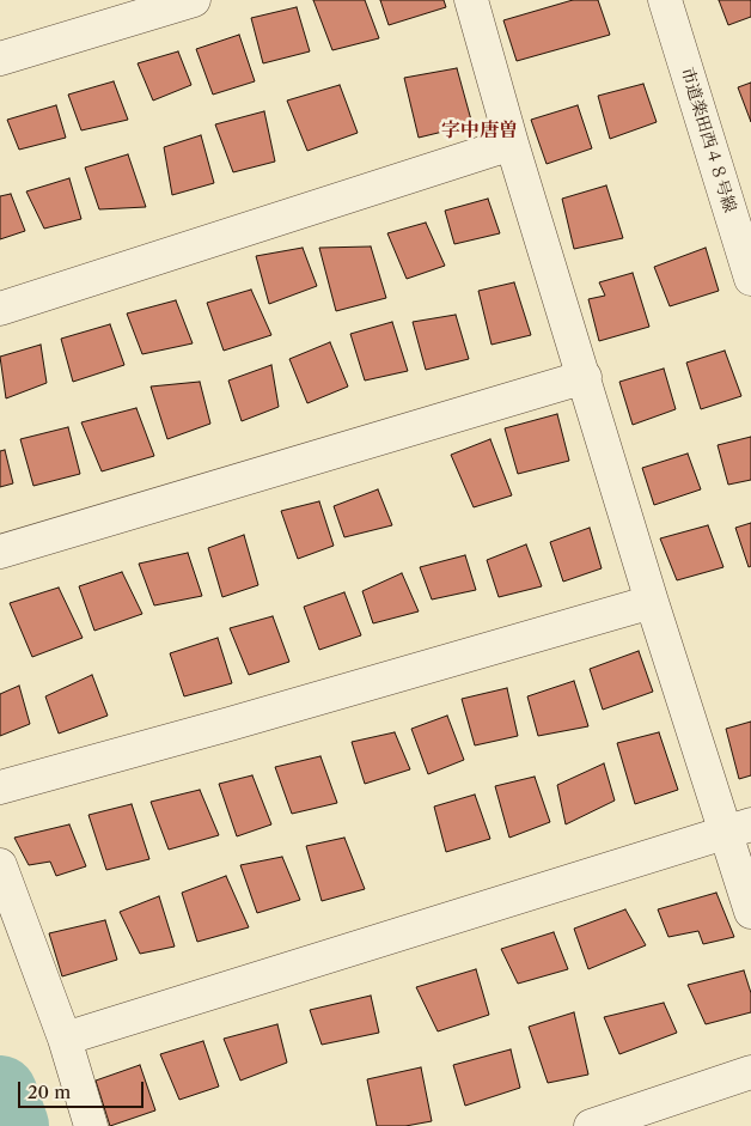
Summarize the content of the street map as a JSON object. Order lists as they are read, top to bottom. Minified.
{"streets":{"street":["市道楽田西４８号線"]},"districts":["字中唐曽"],"scale_bar":"20 m"}
